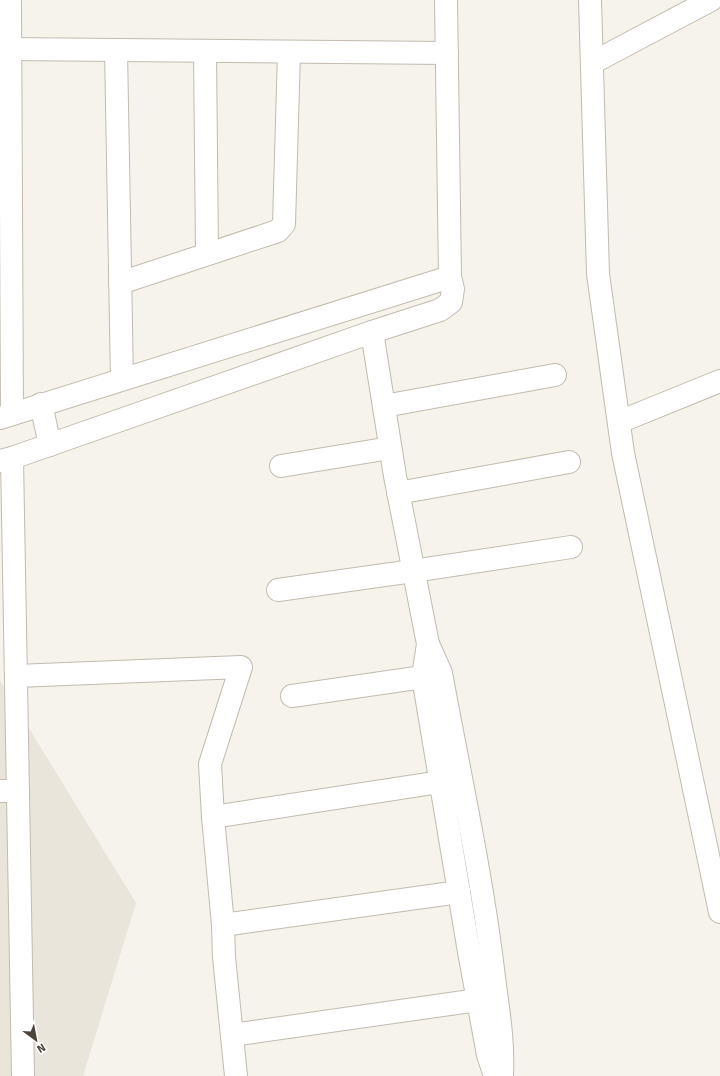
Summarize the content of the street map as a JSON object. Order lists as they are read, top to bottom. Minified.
{"north":"bottom right"}
